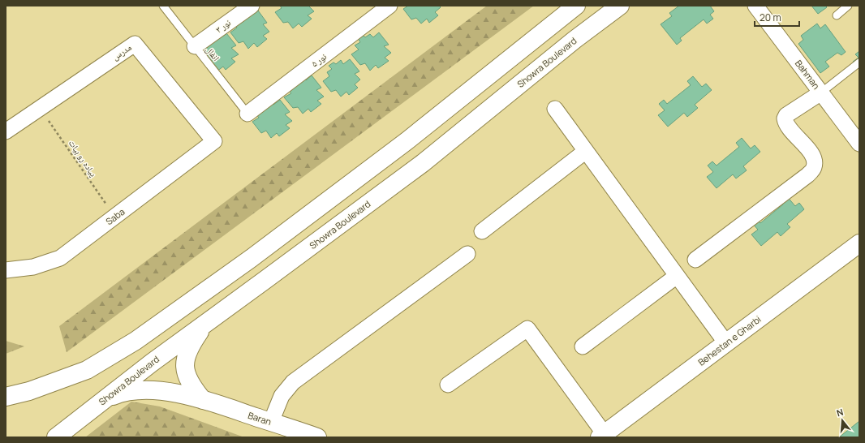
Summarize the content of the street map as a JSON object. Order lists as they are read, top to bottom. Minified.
{"streets":{"main road":["Showra Boulevard","Behestan e Gharbi","‌‌Baran"],"street":["نور ۳","مدرس","نور ۵","Bahman","Saba"],"lane":["انفال"],"path":["پیاده رو بیات"]},"crossings":[["نور ۳","انفال"],["مدرس","پیاده رو بیات"],["مدرس","Saba"],["انفال","نور ۵"],["Showra Boulevard","‌‌Baran"],["پیاده رو بیات","Saba"]],"scale_bar":"20 m","north":"top"}
